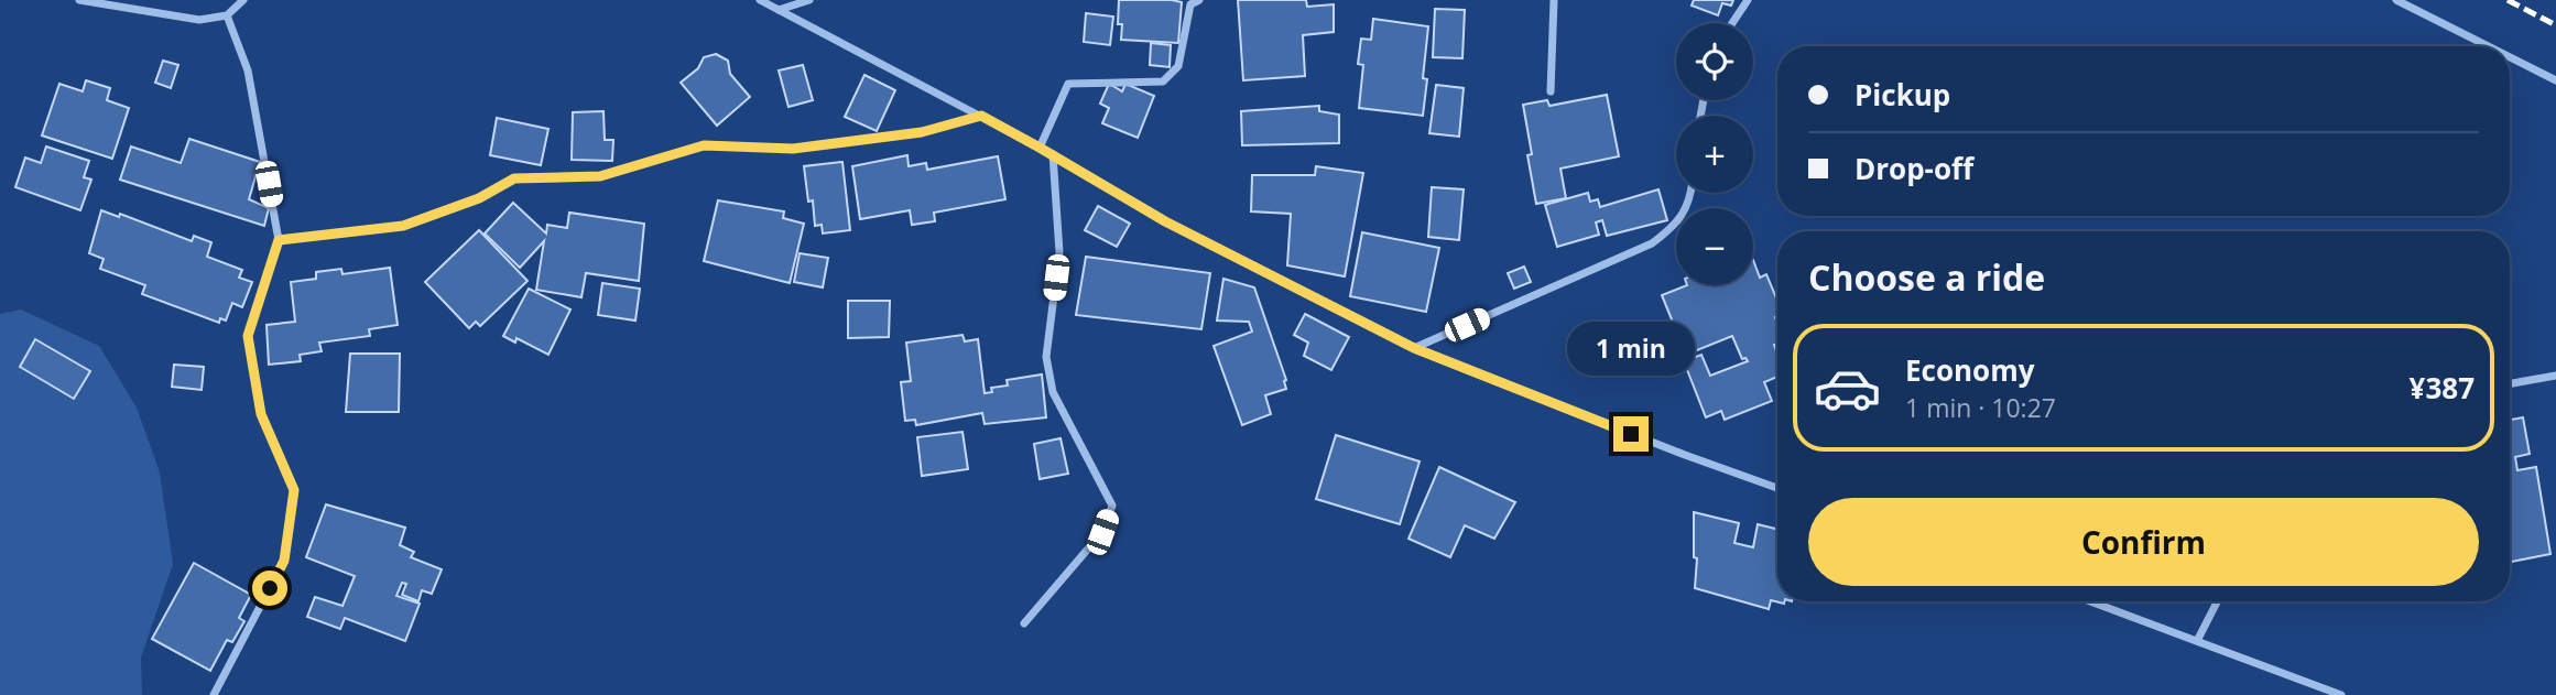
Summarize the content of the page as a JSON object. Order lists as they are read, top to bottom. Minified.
{"page":{"map_buttons":["+","−"],"banner":["Pickup","Drop-off"],"heading":"Choose a ride","bubble":"1 min","list":[{"name":"Economy","note":"1 min · 10:27","value":"¥387"}],"buttons":"Confirm"}}
